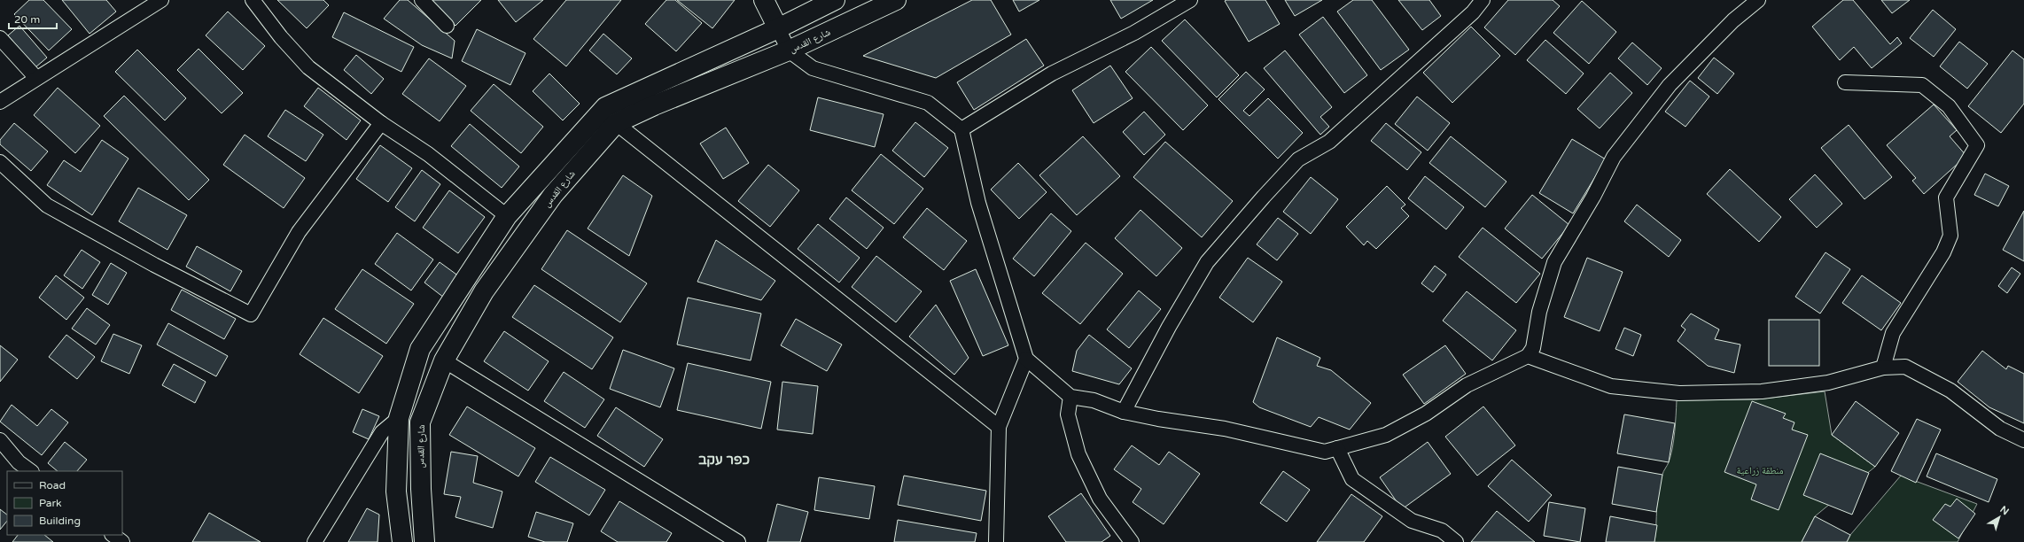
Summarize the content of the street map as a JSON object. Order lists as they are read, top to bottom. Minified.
{"streets":{"main road":["شارع القدس"]},"districts":["כפר עקב"],"parks":["منطقة زراعية"],"legend":["Road","Park","Building"],"scale_bar":"20 m","north":"top right"}
